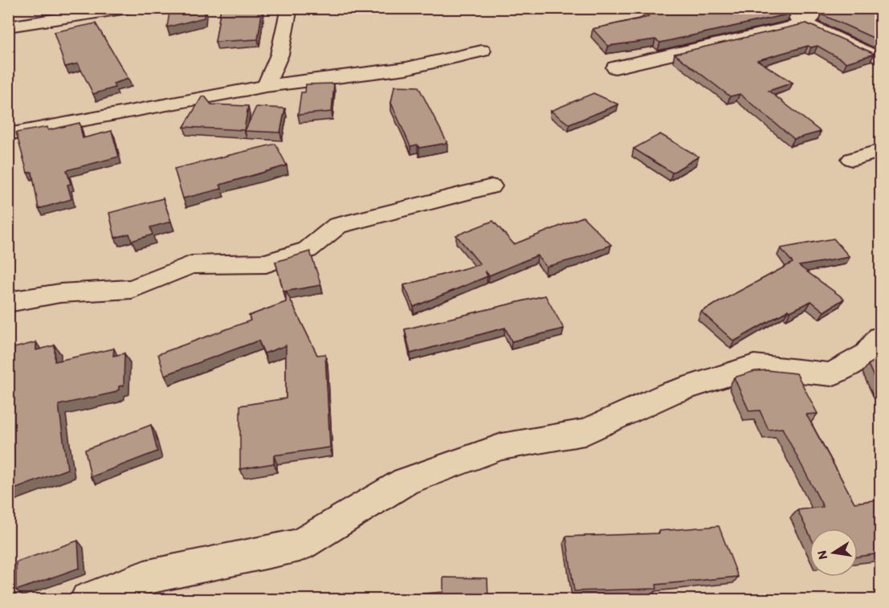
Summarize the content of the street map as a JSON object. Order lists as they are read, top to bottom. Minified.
{"north":"left"}
